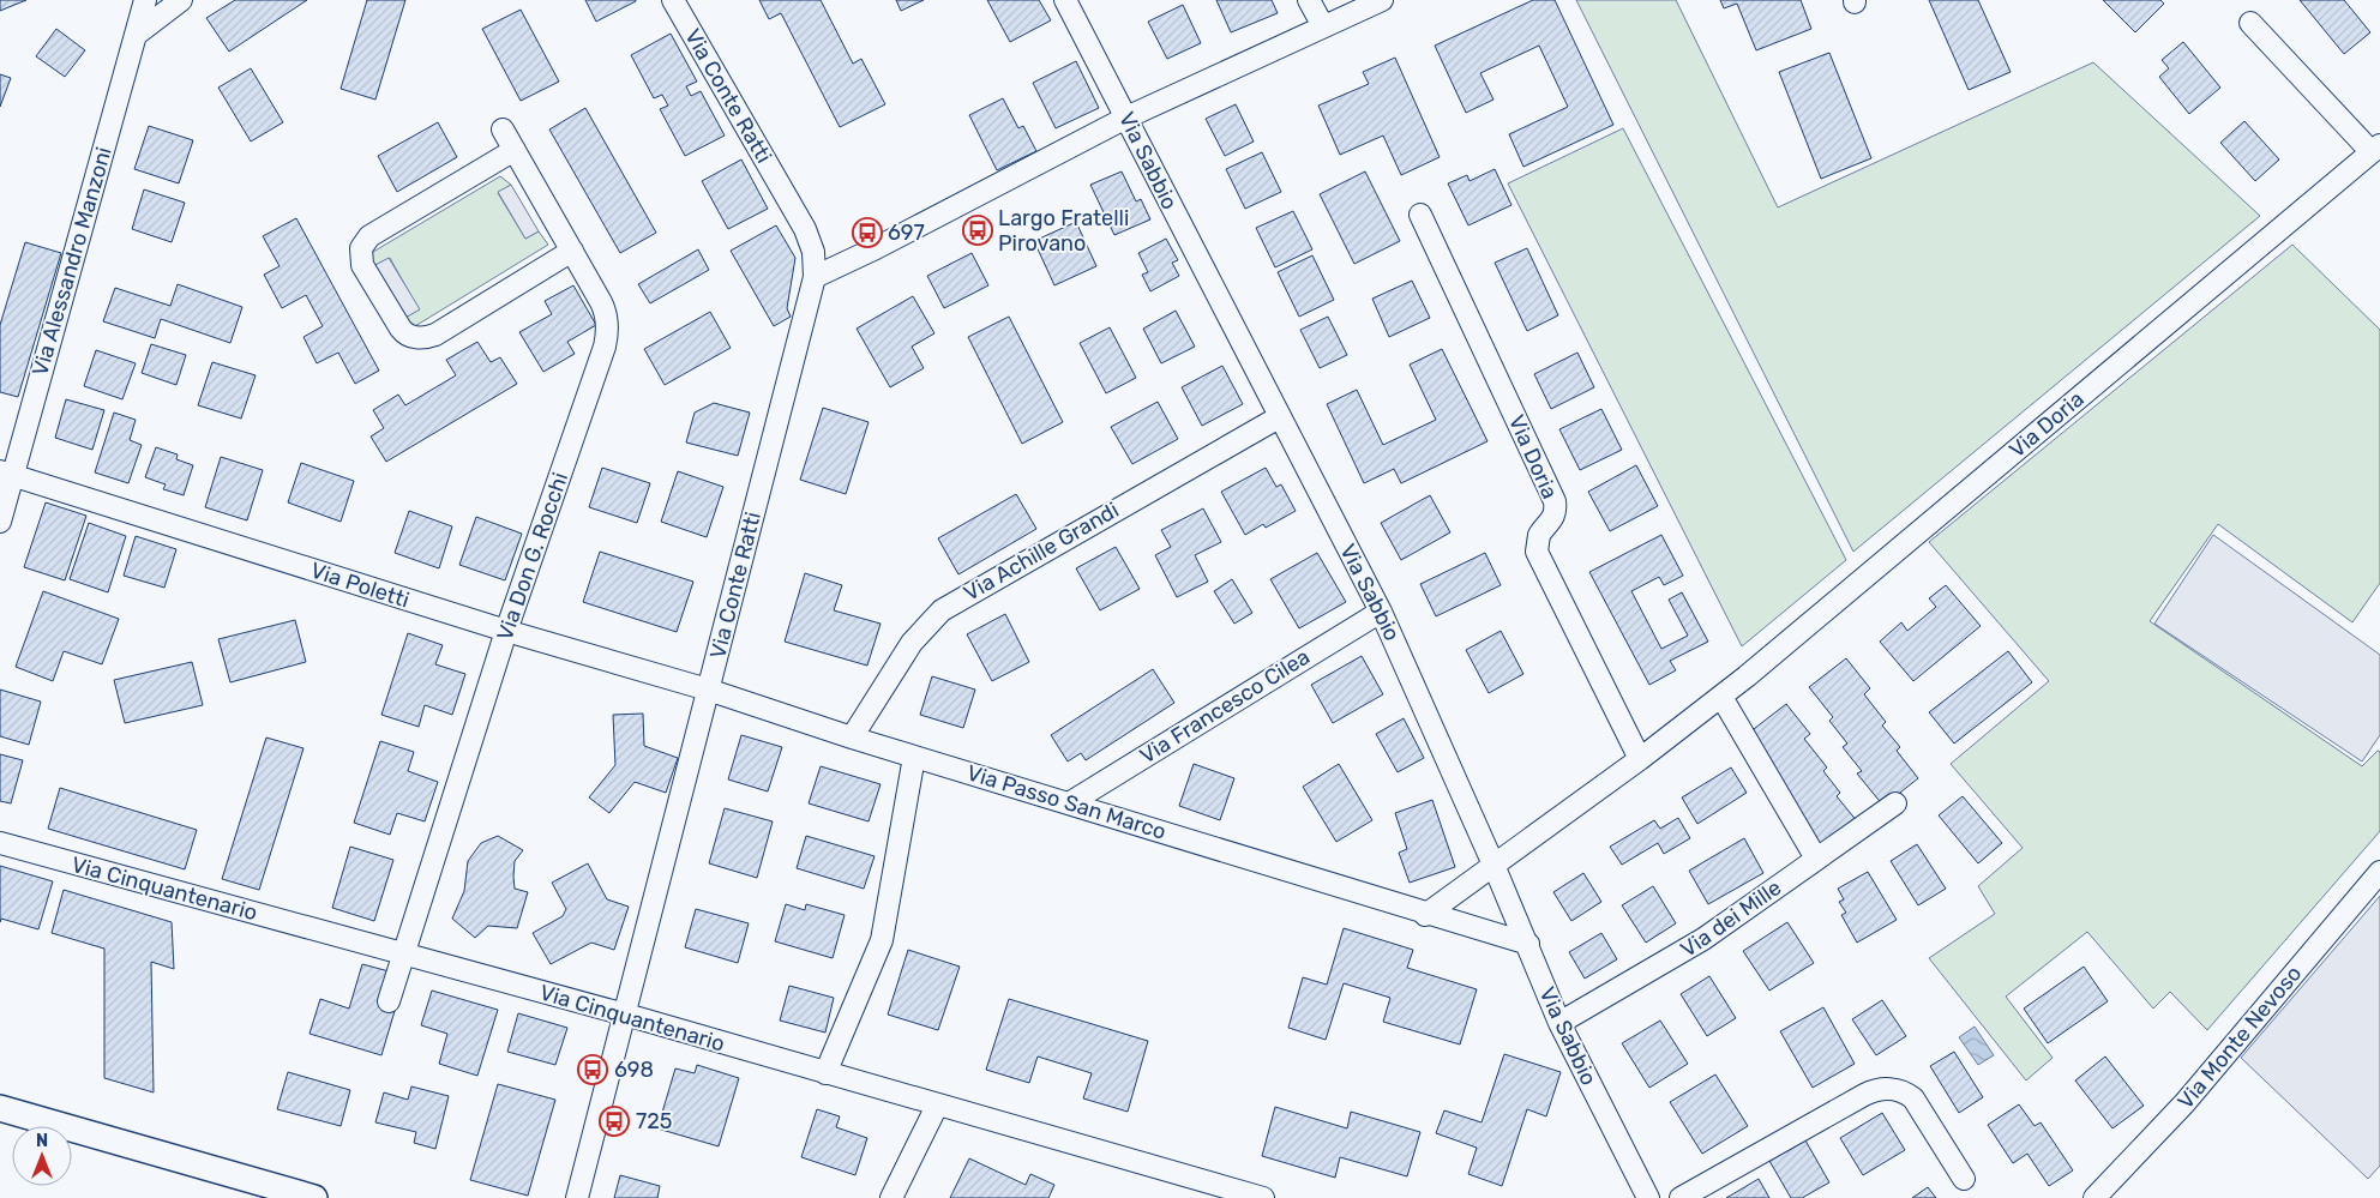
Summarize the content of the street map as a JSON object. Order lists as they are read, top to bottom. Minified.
{"streets":{"street":["Via Conte Ratti","Via Sabbio","Via Alessandro Manzoni","Via Doria","Via Achille Grandi","Via Don G. Rocchi","Via Poletti","Via Francesco Cilea","Via Passo San Marco","Via Cinquantenario","Via dei Mille","Via Monte Nevoso"]},"crossings":[["Via Conte Ratti","Via Poletti"],["Via Conte Ratti","Via Passo San Marco"],["Via Conte Ratti","Via Cinquantenario"],["Via Sabbio","Via Doria"],["Via Sabbio","Via Achille Grandi"],["Via Sabbio","Via Francesco Cilea"],["Via Sabbio","Via Passo San Marco"],["Via Sabbio","Via dei Mille"],["Via Alessandro Manzoni","Via Poletti"],["Via Achille Grandi","Via Passo San Marco"],["Via Don G. Rocchi","Via Poletti"],["Via Don G. Rocchi","Via Cinquantenario"],["Via Poletti","Via Passo San Marco"],["Via Francesco Cilea","Via Passo San Marco"]],"places":{"bus stop":["Largo Fratelli Pirovano","697","698","725"]},"north":"top"}
